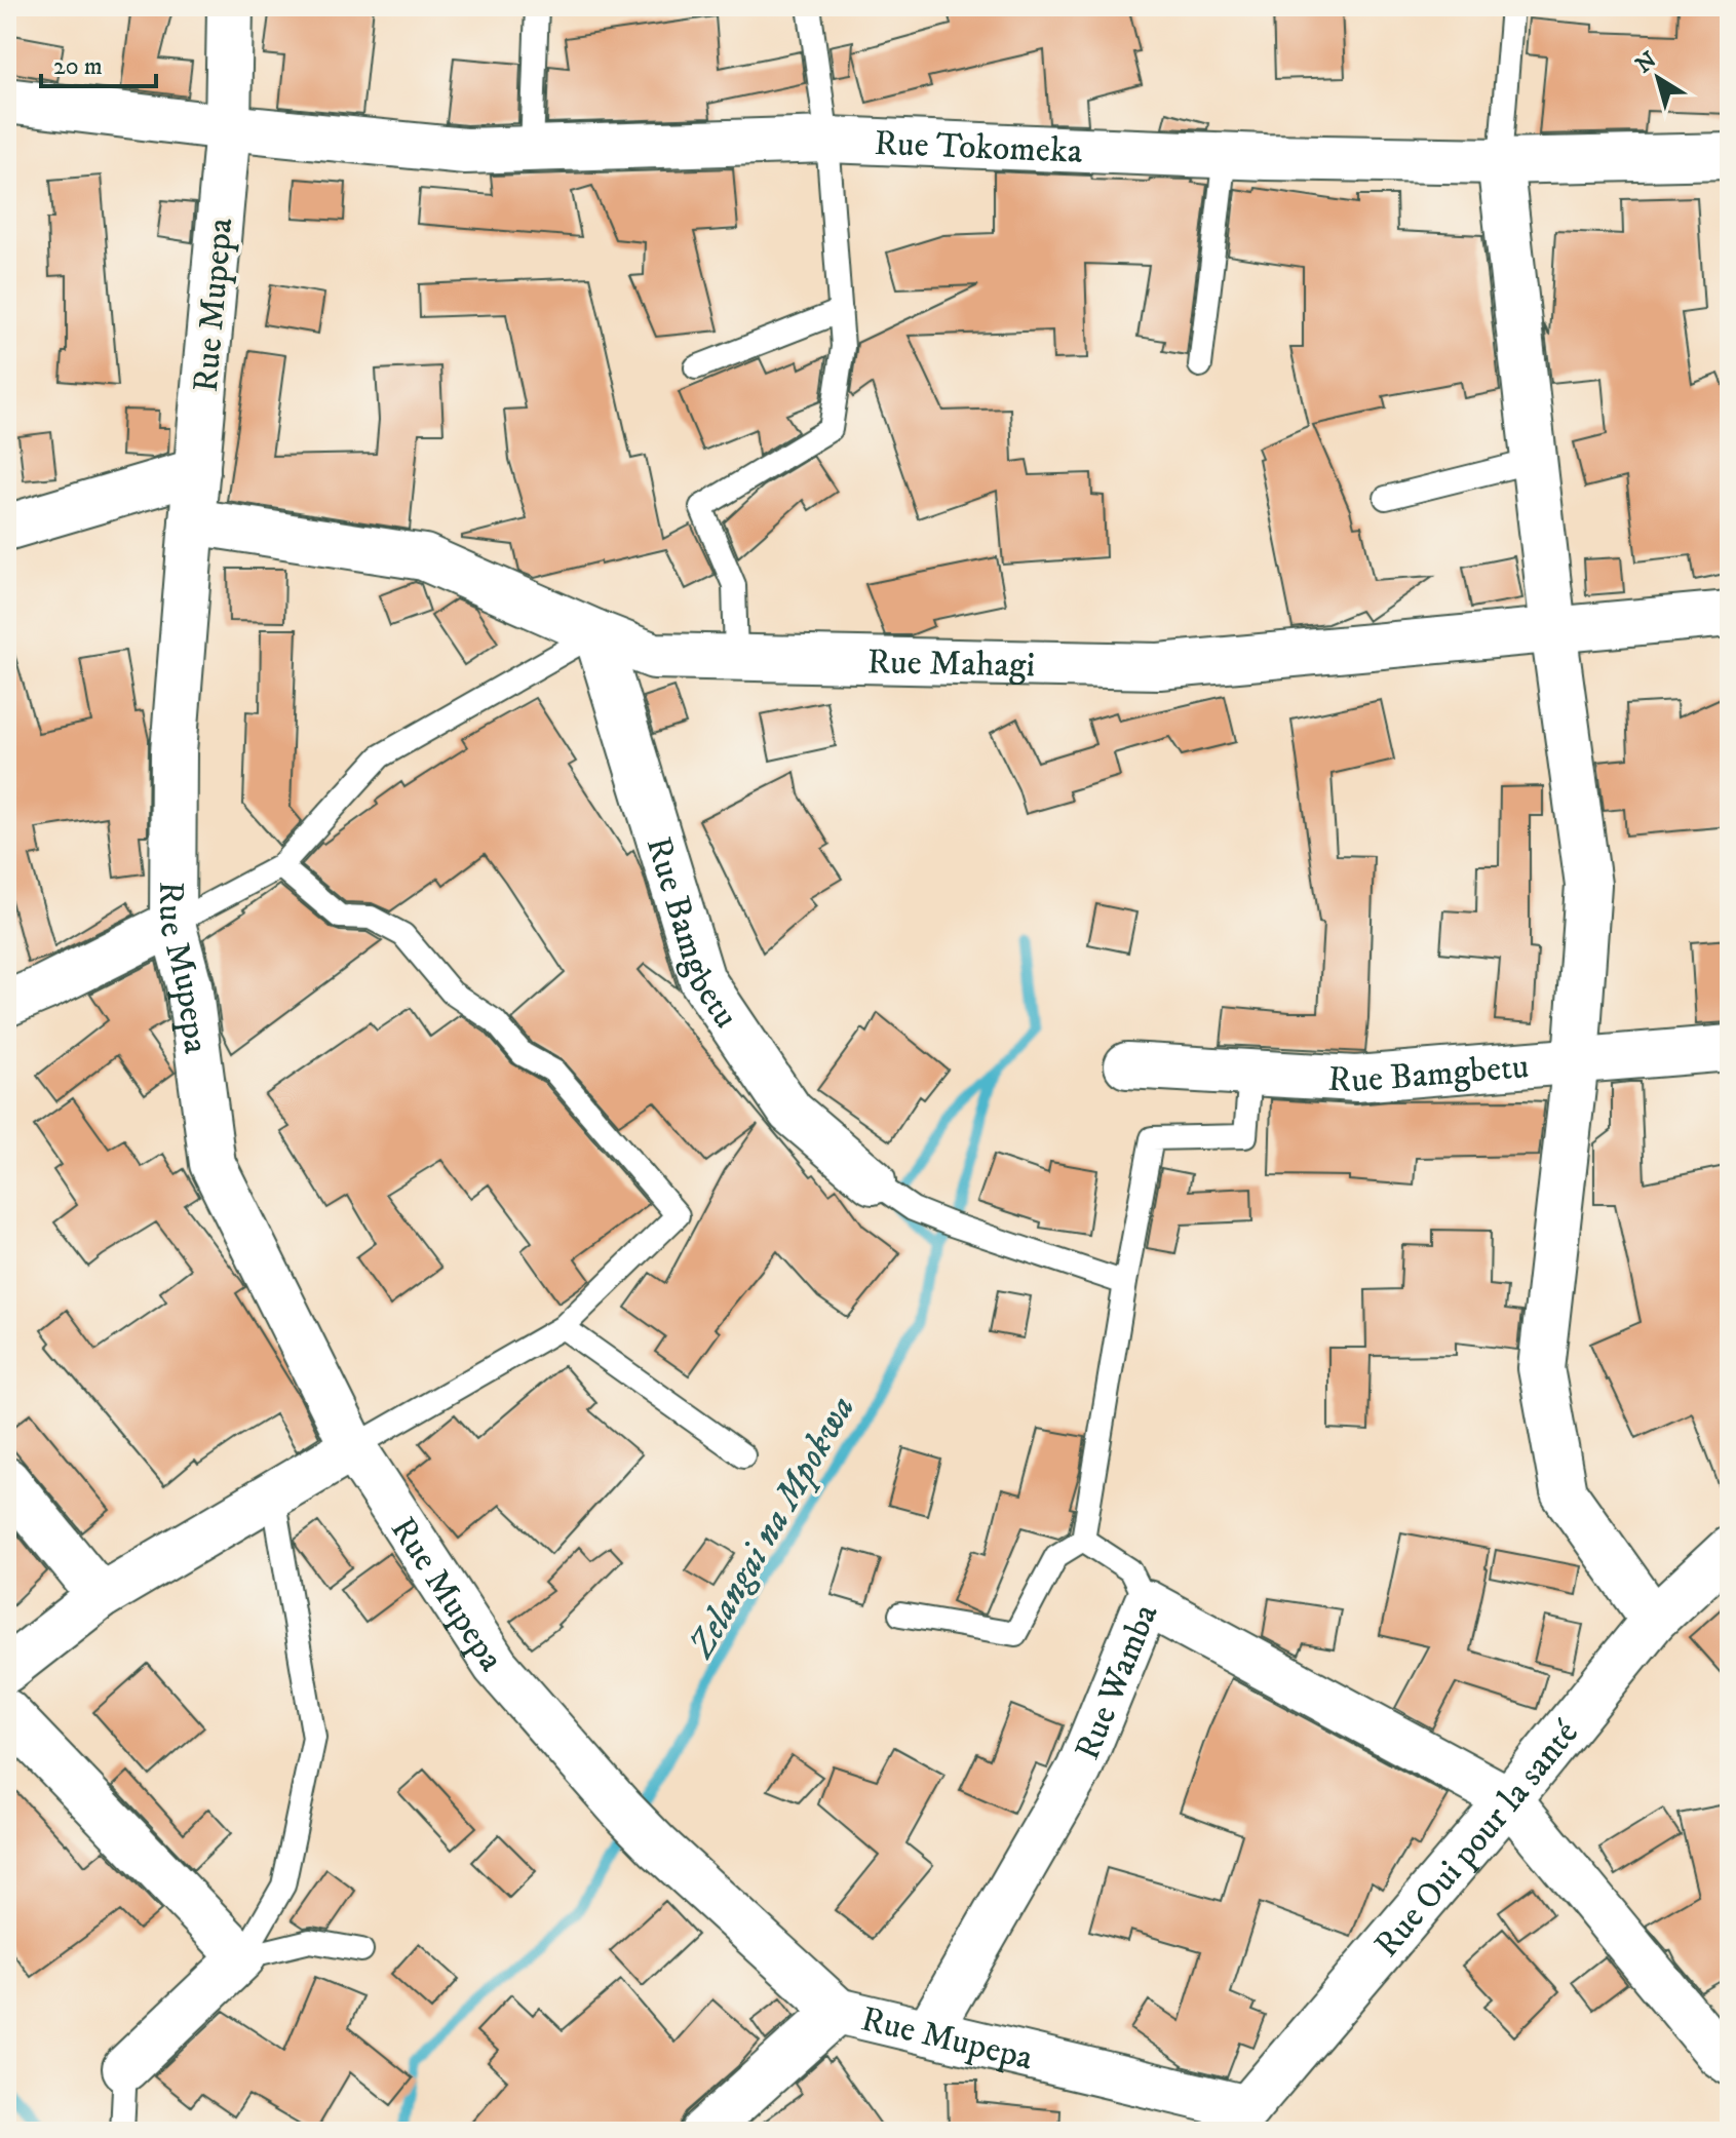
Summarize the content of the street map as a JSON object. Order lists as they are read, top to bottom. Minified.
{"streets":{"street":["Rue Tokomeka","Rue Mupepa","Rue Mahagi","Rue Bamgbetu","Rue Wamba","Rue Oui pour la santé"]},"crossings":[["Rue Tokomeka","Rue Mupepa"],["Rue Mupepa","Rue Mahagi"],["Rue Mupepa","Rue Wamba"],["Rue Mupepa","Rue Oui pour la santé"],["Rue Mahagi","Rue Bamgbetu"],["Rue Wamba","Rue Oui pour la santé"]],"water":["Zelangai na Mpokwa"],"scale_bar":"20 m","north":"top left"}
